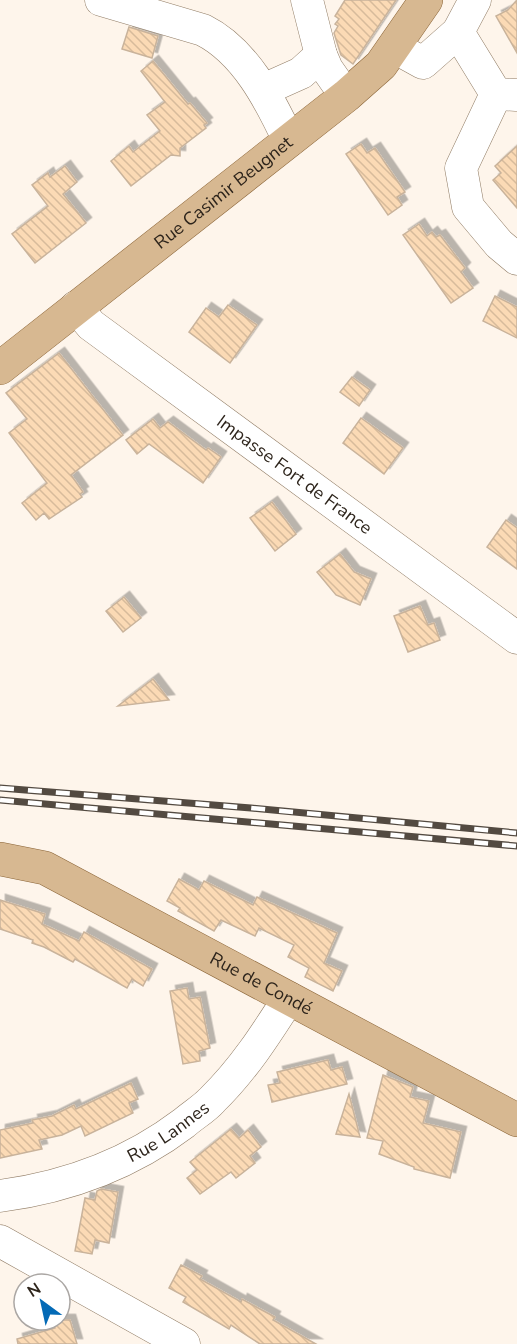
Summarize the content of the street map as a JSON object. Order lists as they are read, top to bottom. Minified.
{"streets":{"main road":["Rue Casimir Beugnet","Rue de Condé"],"street":["Impasse Fort de France","Rue Lannes"]},"crossings":[["Rue Casimir Beugnet","Impasse Fort de France"],["Rue de Condé","Rue Lannes"]],"north":"top left"}
